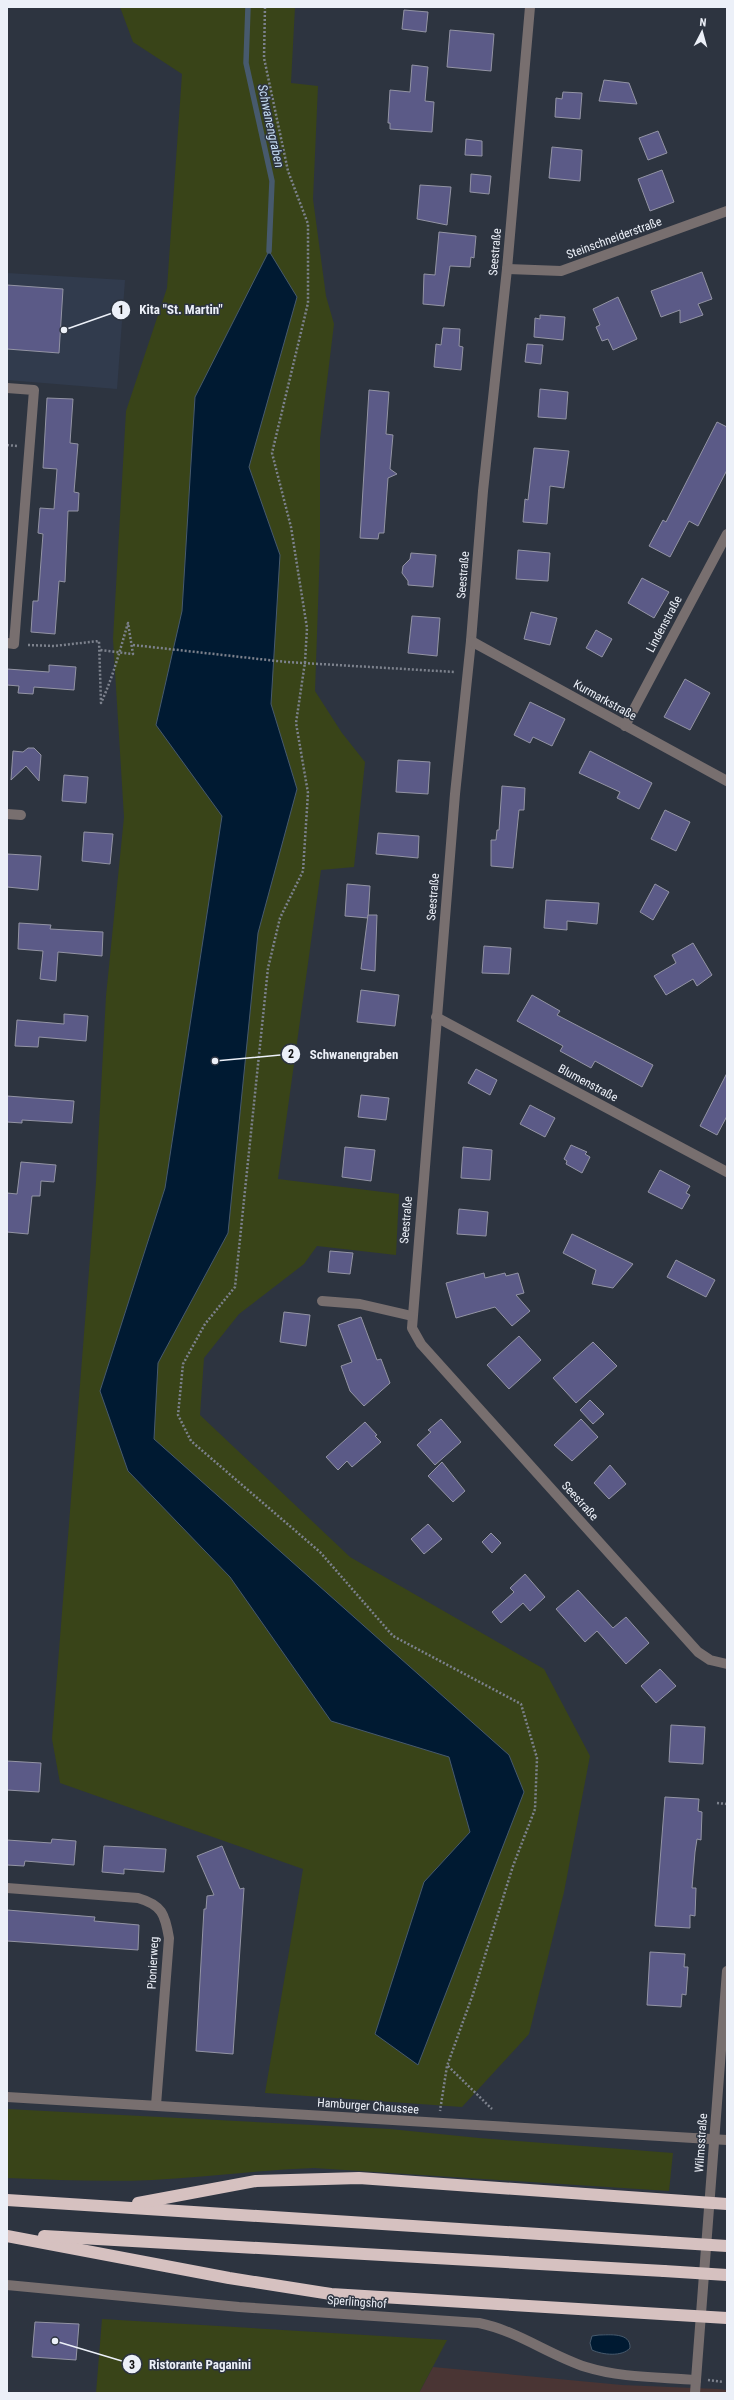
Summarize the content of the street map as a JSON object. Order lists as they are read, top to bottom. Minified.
{"streets":{"street":["Steinschneiderstraße","Seestraße","Lindenstraße","Kurmarkstraße","Blumenstraße","Pionierweg","Hamburger Chaussee","Wilmsstraße","Sperlingshof"]},"crossings":[["Steinschneiderstraße","Seestraße"],["Seestraße","Kurmarkstraße"],["Seestraße","Blumenstraße"],["Lindenstraße","Kurmarkstraße"],["Pionierweg","Hamburger Chaussee"],["Hamburger Chaussee","Wilmsstraße"],["Wilmsstraße","Sperlingshof"]],"water":["Schwanengraben"],"places":["Kita \"St. Martin\"","Schwanengraben","Ristorante Paganini"],"north":"top"}
